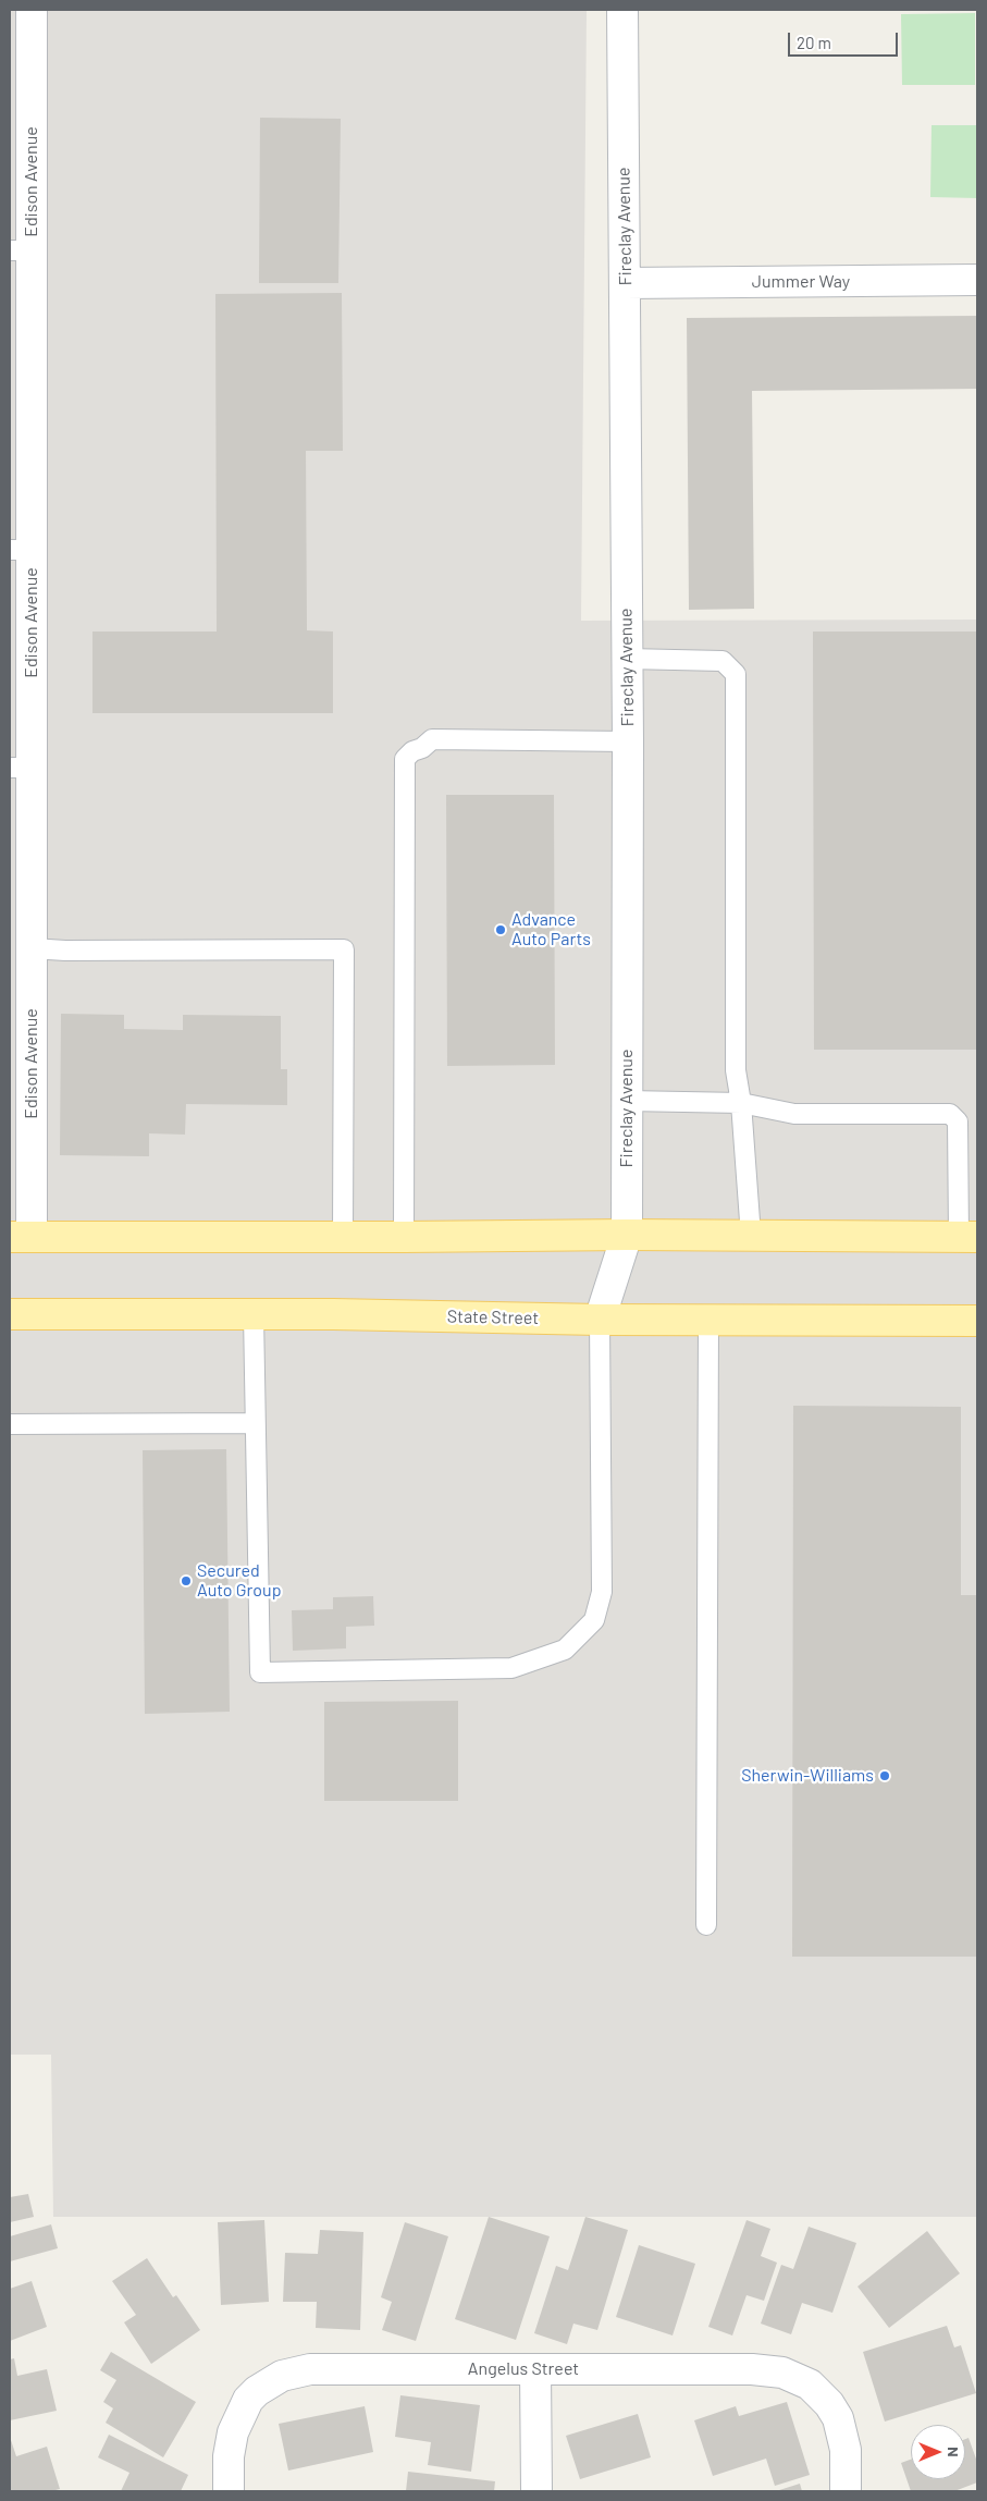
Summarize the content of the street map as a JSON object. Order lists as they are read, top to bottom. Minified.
{"streets":{"main road":["State Street"],"street":["Edison Avenue","Fireclay Avenue","Jummer Way","Angelus Street"]},"crossings":[["Fireclay Avenue","Jummer Way"],["Fireclay Avenue","State Street"]],"places":["Advance Auto Parts","Secured Auto Group","Sherwin-Williams"],"scale_bar":"20 m","north":"right"}
